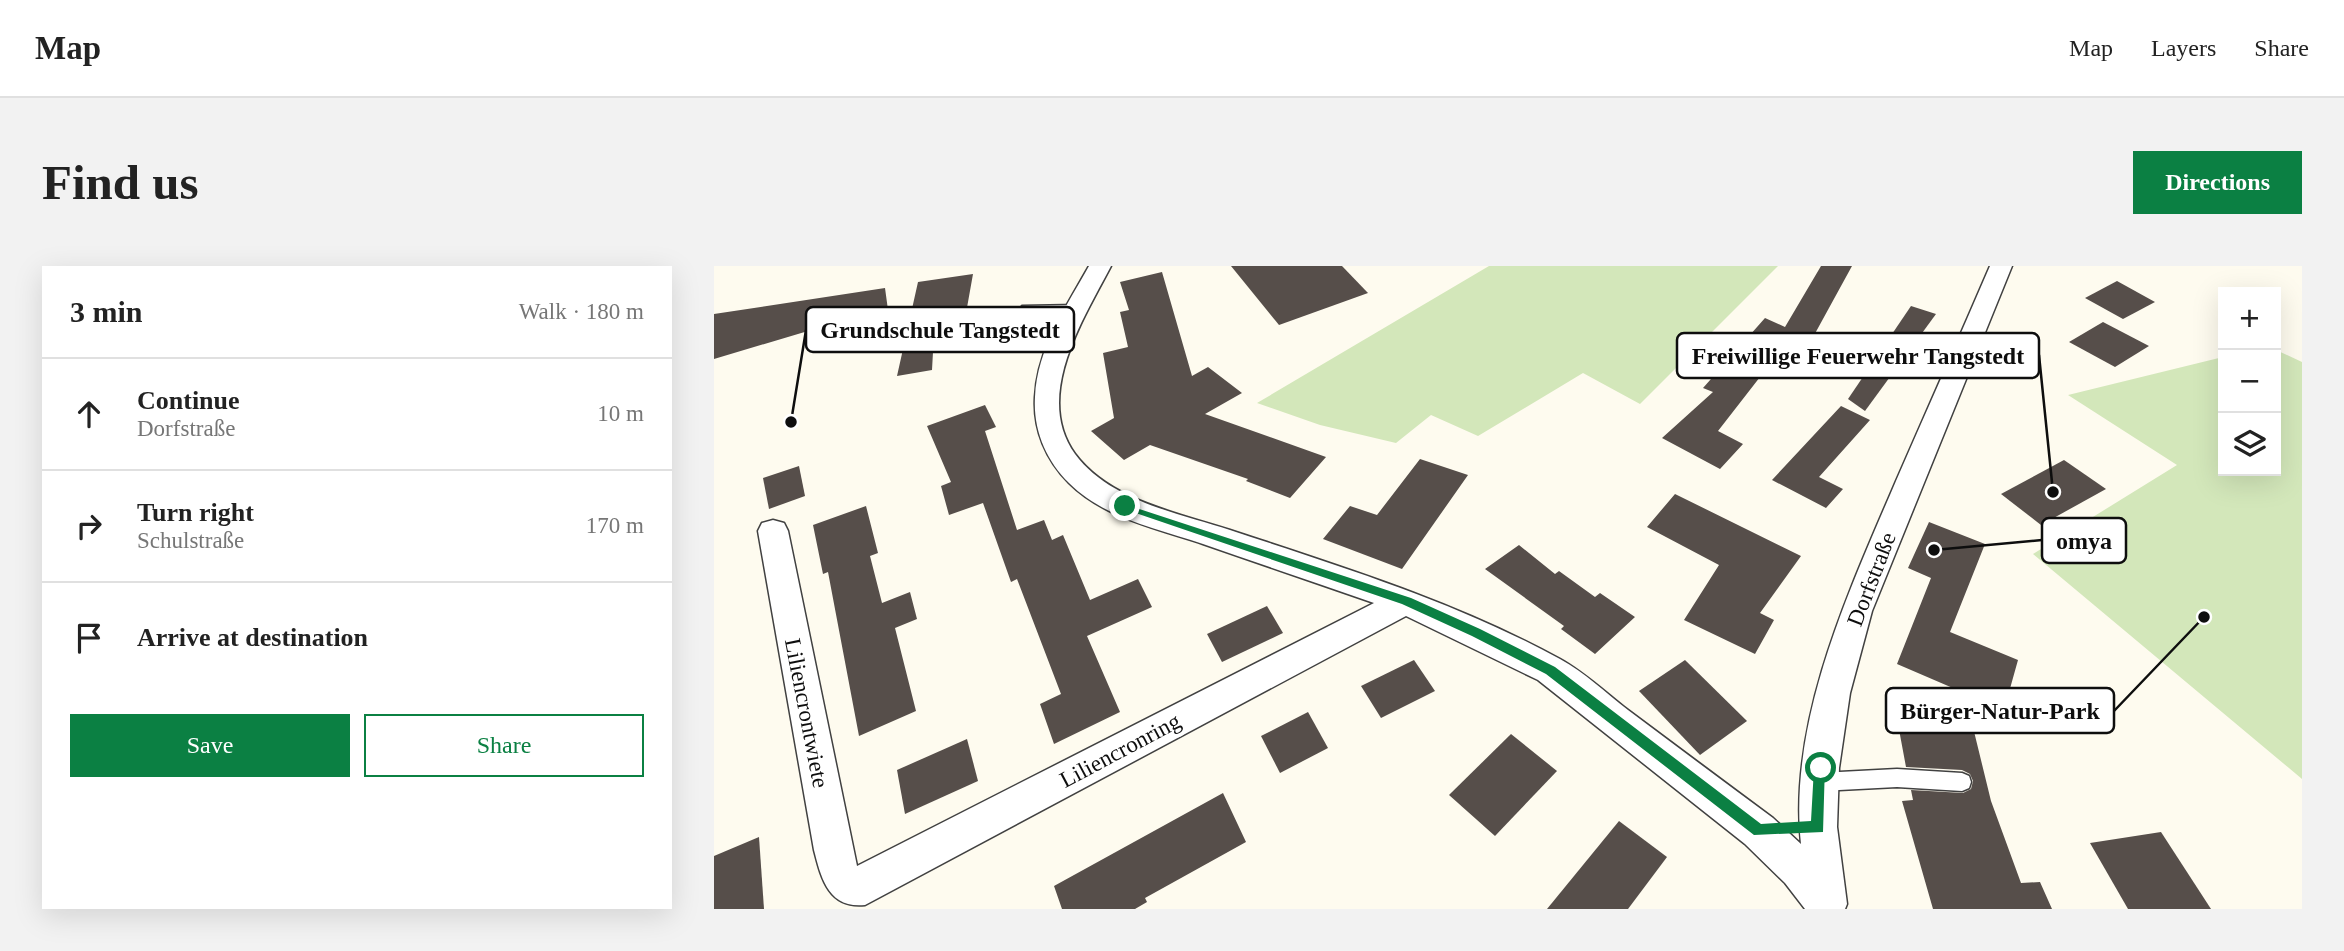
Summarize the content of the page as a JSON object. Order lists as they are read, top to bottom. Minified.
{"streets":{"street":["Dorfstraße","Liliencrontwiete","Liliencronring"]},"crossings":[["Liliencrontwiete","Liliencronring"]],"places":["Grundschule Tangstedt","Freiwillige Feuerwehr Tangstedt","omya","Bürger-Natur-Park"],"page":{"header":"Map","nav":["Map","Layers","Share"],"buttons":["Directions",["Save","Share"]],"title":"Find us","heading":["3 min","Walk · 180 m"],"map_buttons":["+","−"],"list":[["Continue","Dorfstraße","10 m"],["Turn right","Schulstraße","170 m"],"Arrive at destination"]}}
